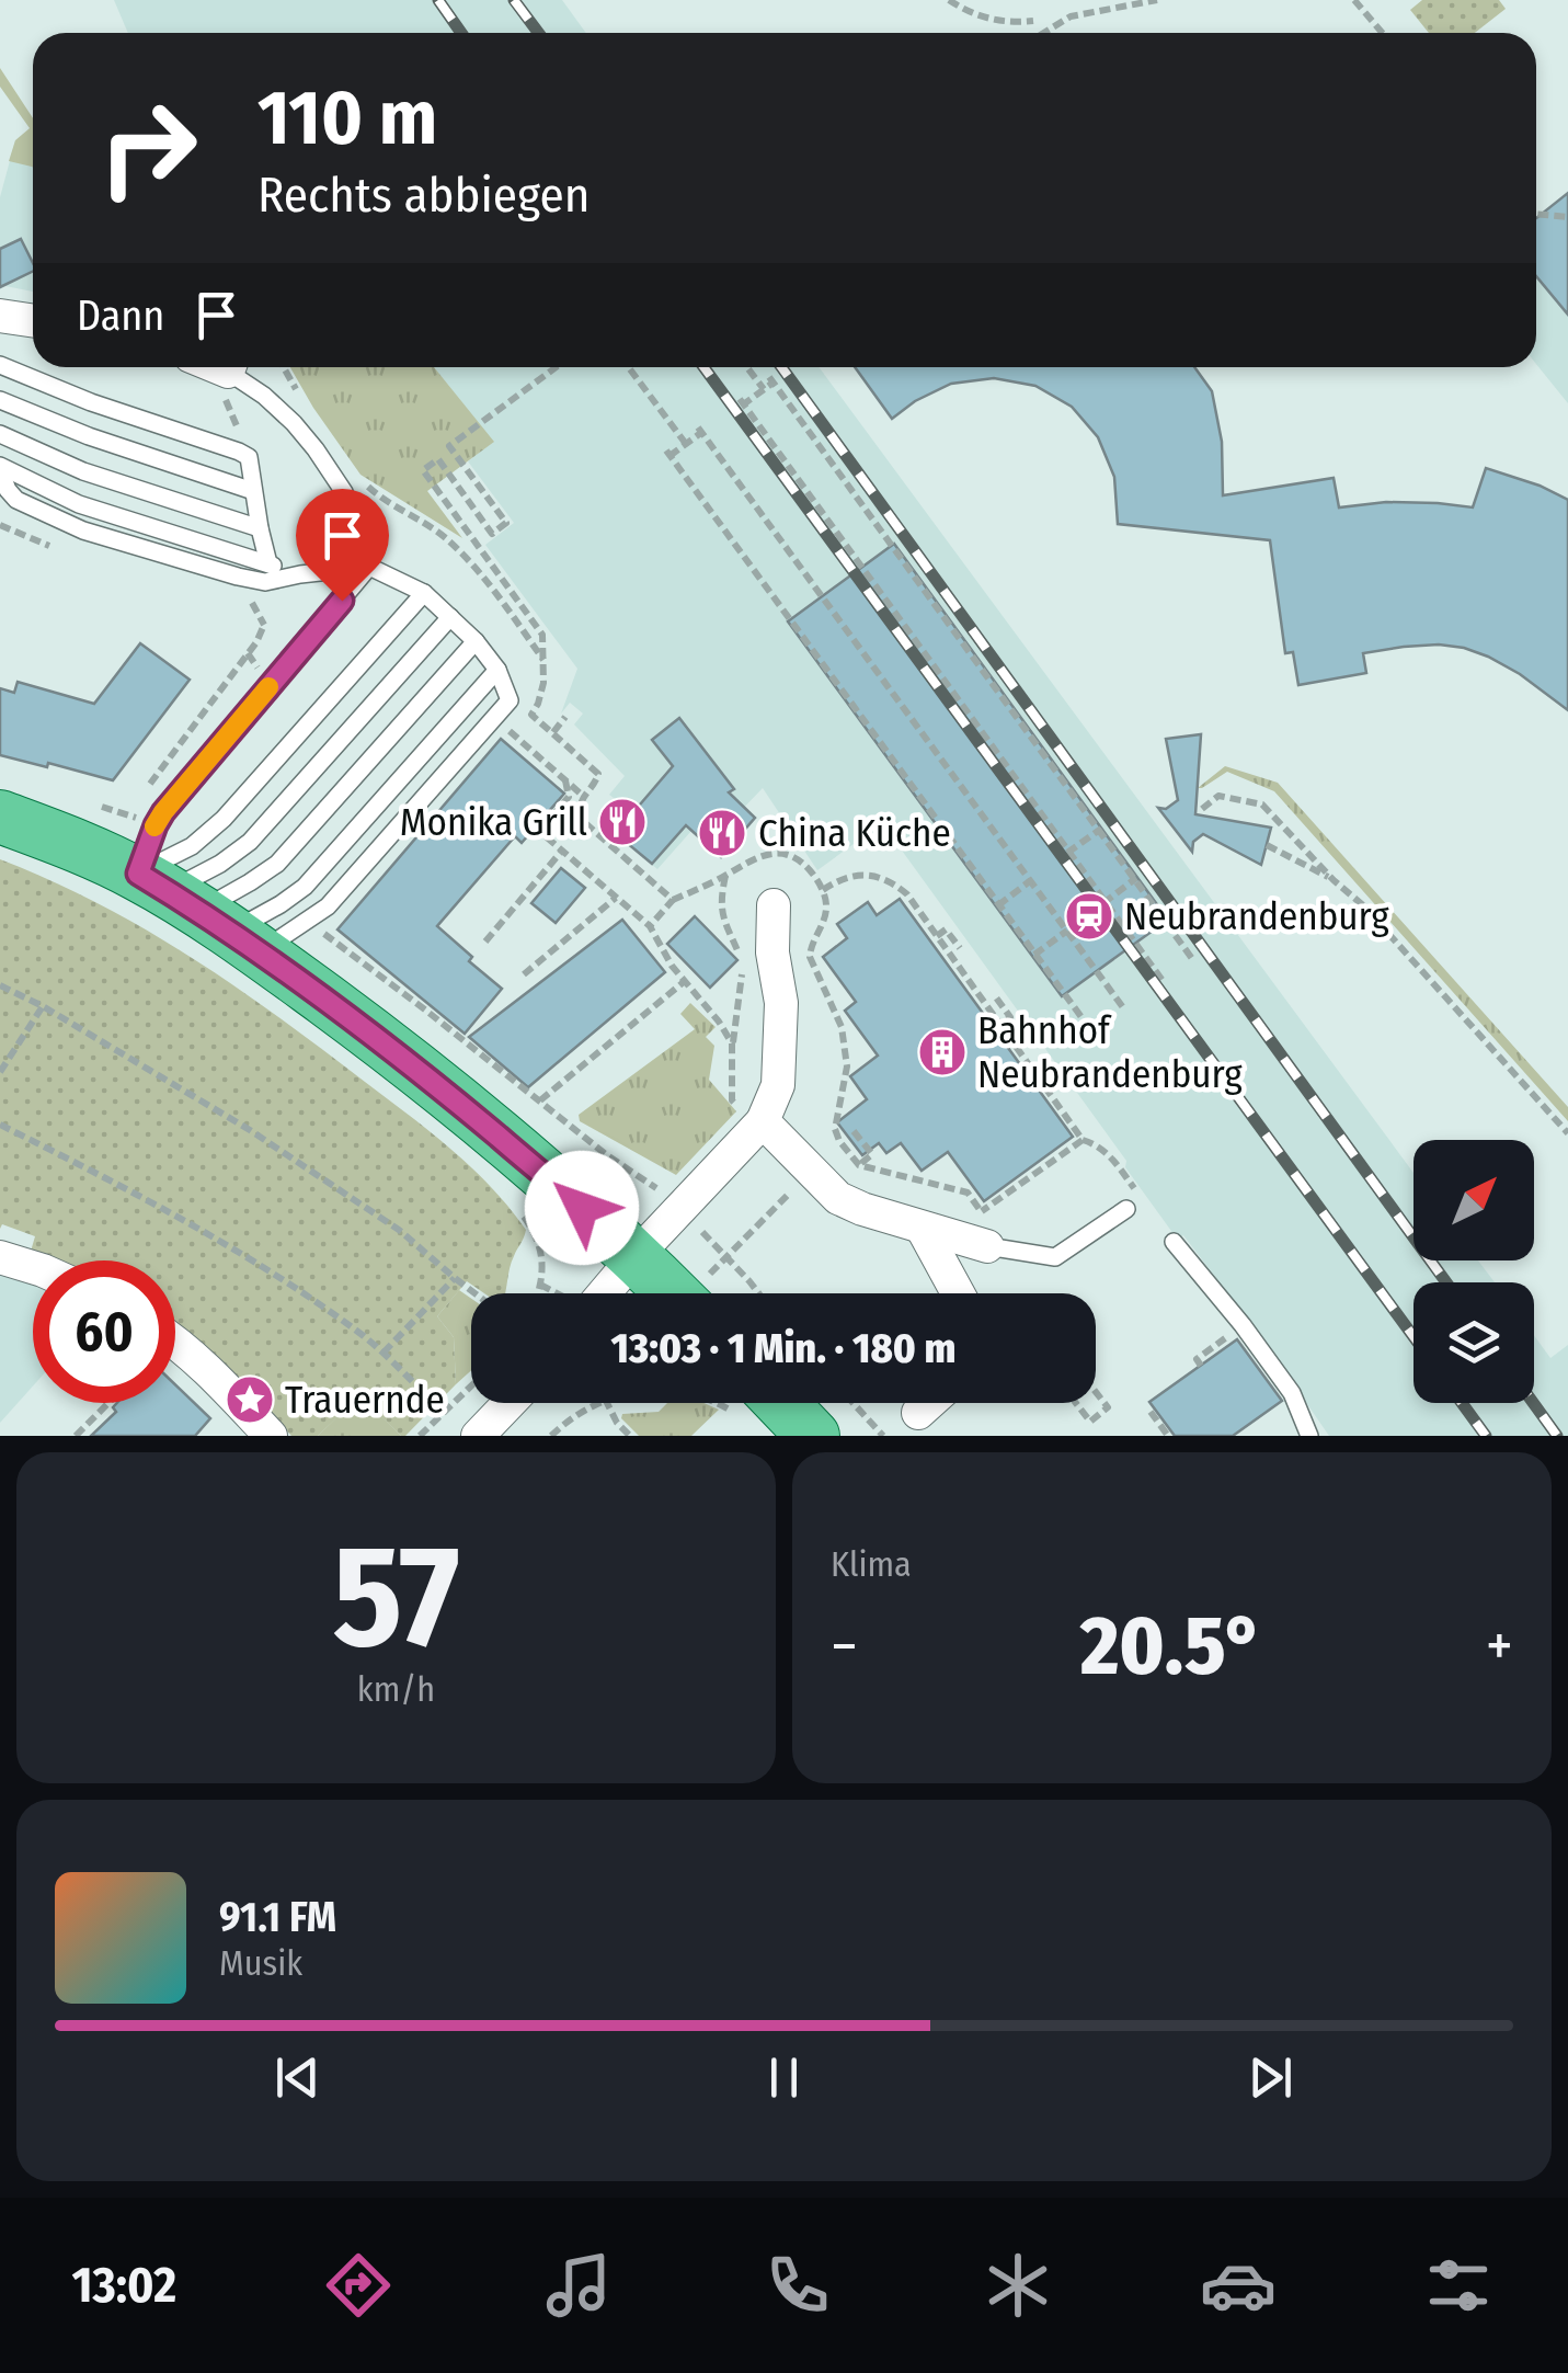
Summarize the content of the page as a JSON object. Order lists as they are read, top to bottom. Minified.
{"places":{"restaurant":["Monika Grill","China Küche"],"station":["Neubrandenburg"],"building":["Bahnhof Neubrandenburg"],"place":["Trauernde"]},"north":"top right","page":{"turn":["110 m","Rechts abbiegen"],"then":"Dann","limit":"60","trip":"13:03 · 1 Min. · 180 m","tile":[["57","km/h"],"Klima"],"heat":["−","20.5°","+"],"song":["91.1 FM","Musik"],"tabs":"13:02"}}
